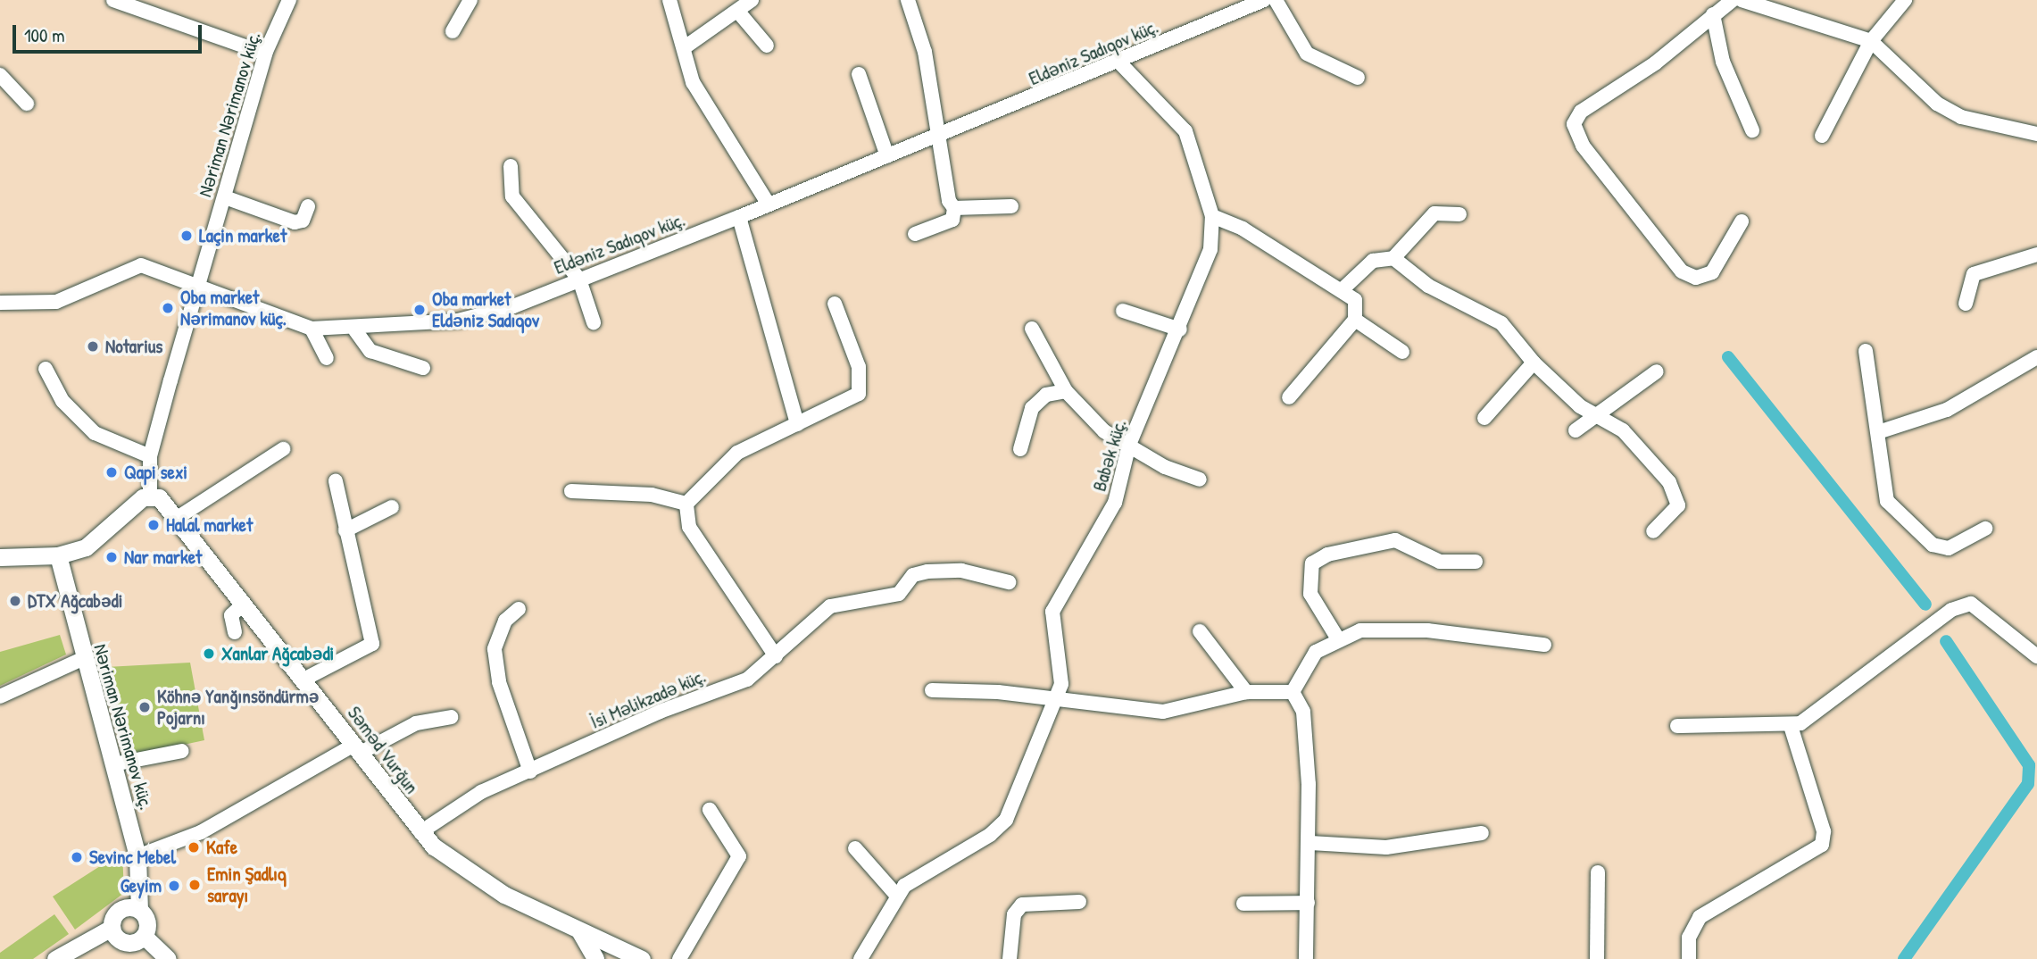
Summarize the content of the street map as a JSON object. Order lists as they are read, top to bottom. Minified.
{"streets":{"main road":["Nəriman Nərimanov küç.","Səməd Vurğun"],"street":["Eldəniz Sadıqov küç.","Babək küç.","İsi Məlikzadə küç."]},"crossings":[["Eldəniz Sadıqov küç.","Nəriman Nərimanov küç."],["Eldəniz Sadıqov küç.","Babək küç."],["Nəriman Nərimanov küç.","Səməd Vurğun"],["İsi Məlikzadə küç.","Səməd Vurğun"]],"places":["Laçin market","Oba market Nərimanov küç.","Oba market Eldəniz Sadıqov","Notarius","Qapi sexi","Halal market","Nar market","DTX Ağcabədi","Xanlar Ağcabədi","Köhnə Yanğınsöndürmə Pojarnı","Kafe","Sevinc Mebel","Emin Şadlıq sarayı","Geyim"],"scale_bar":"100 m"}
